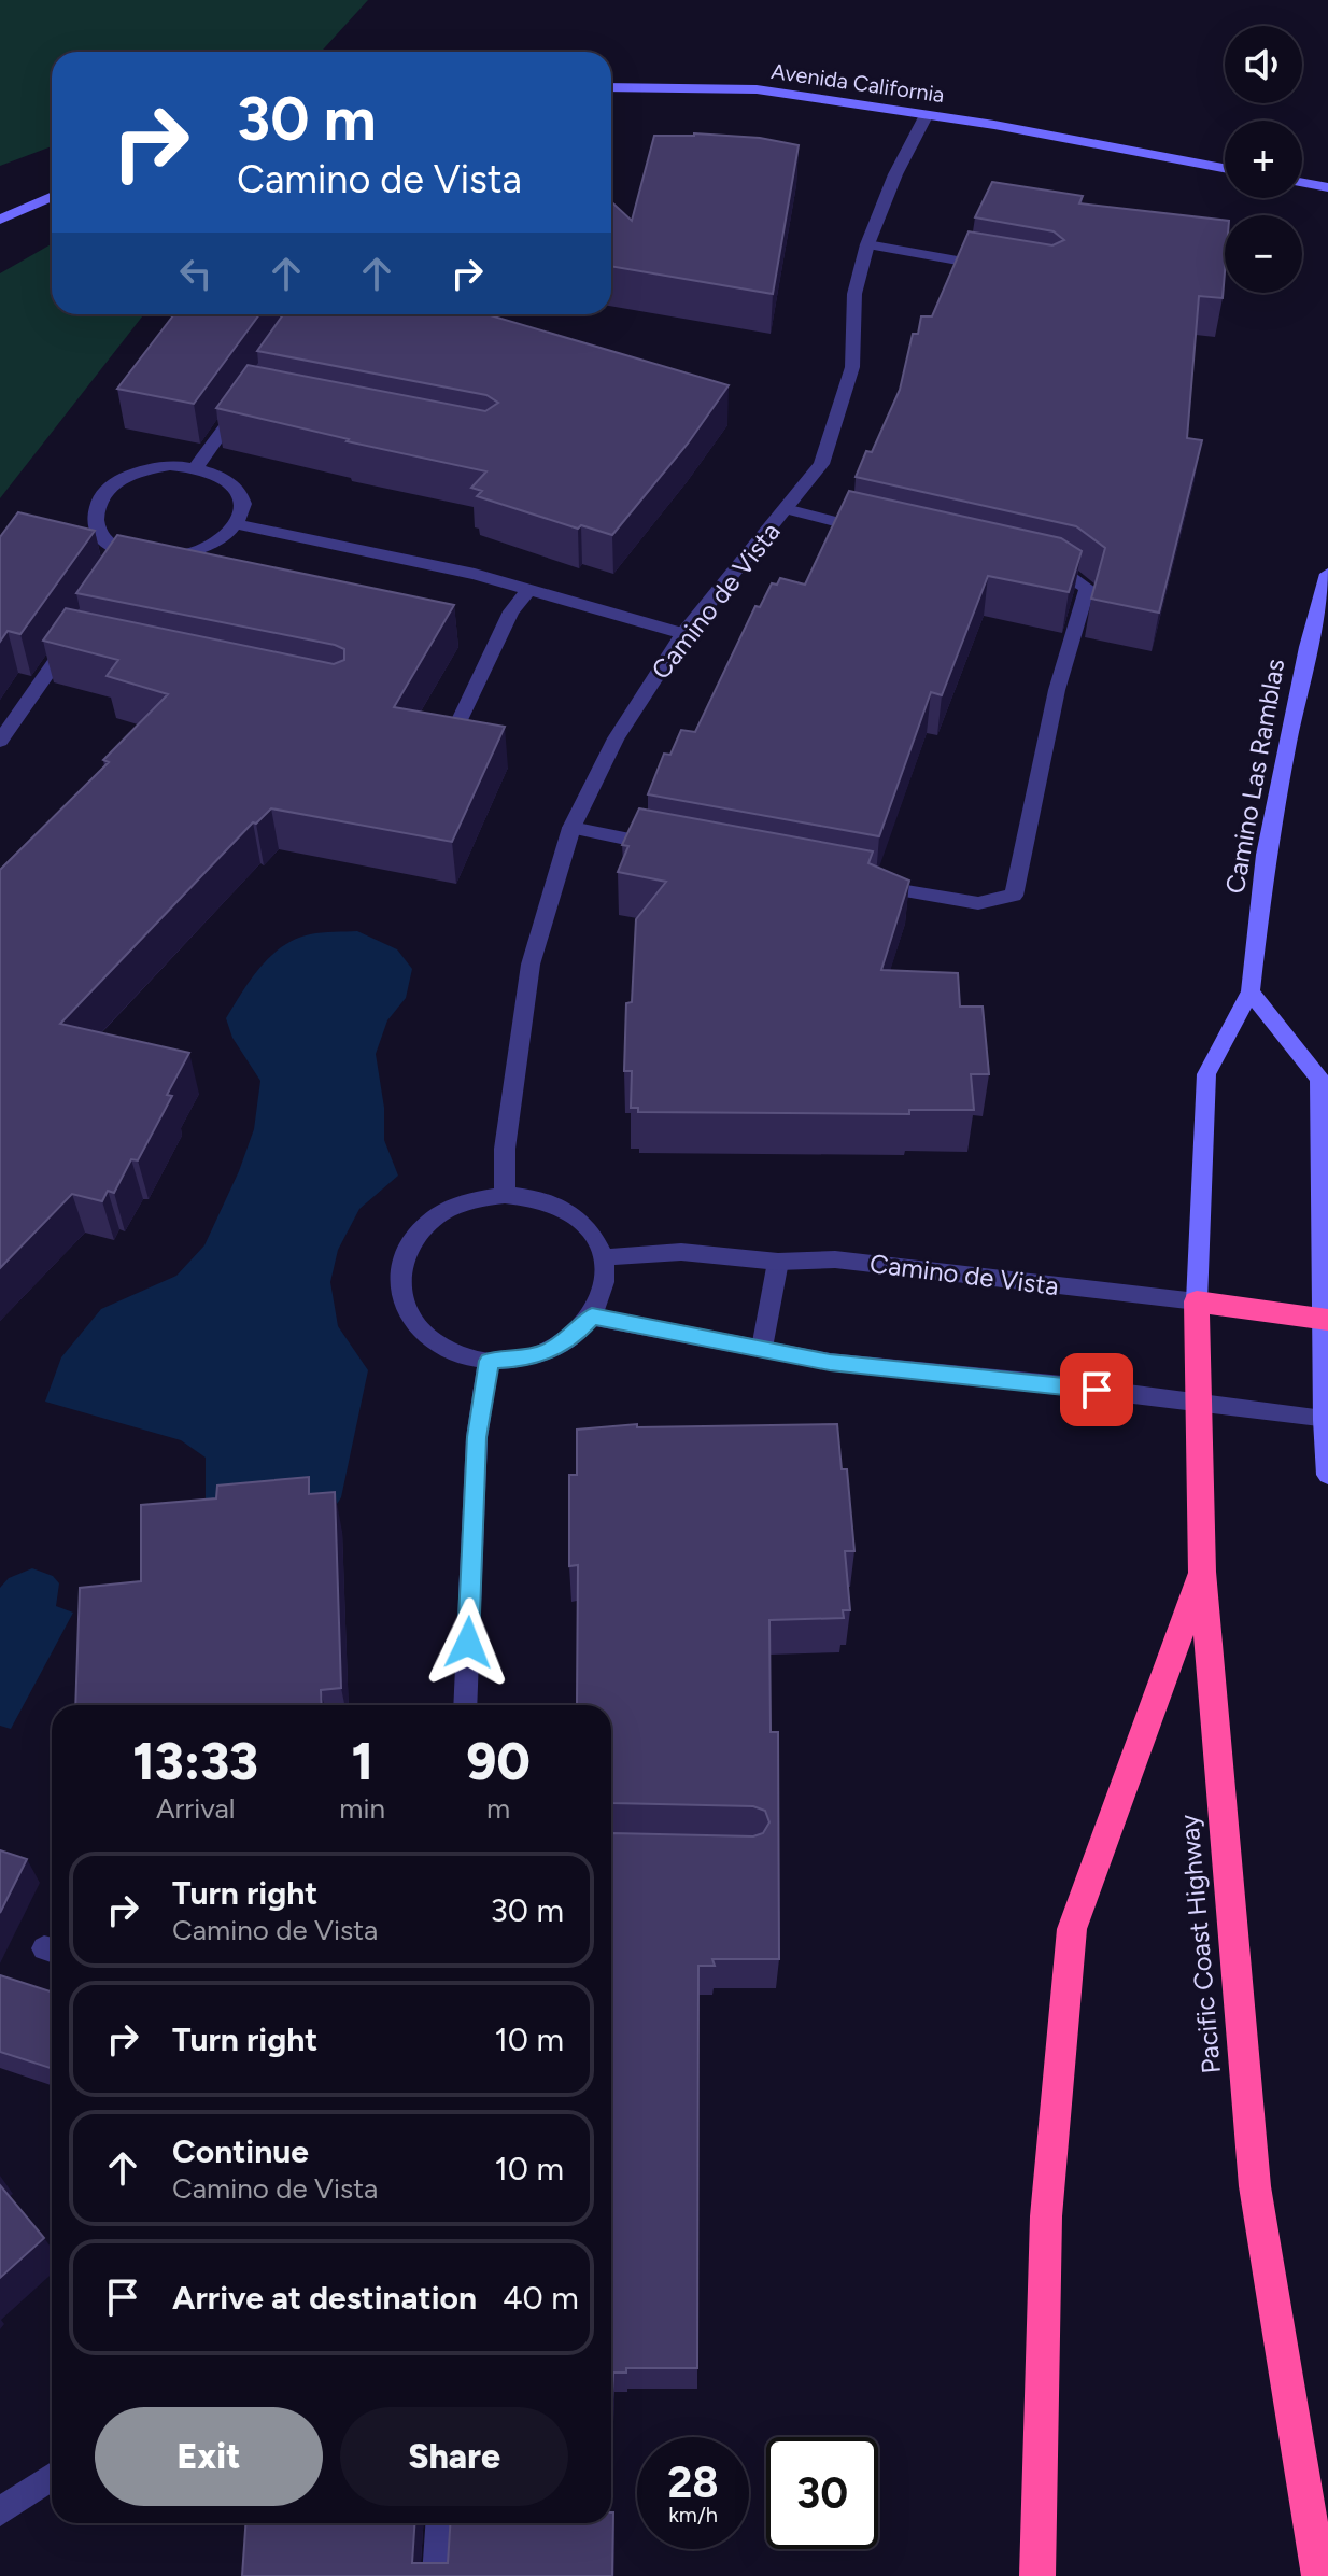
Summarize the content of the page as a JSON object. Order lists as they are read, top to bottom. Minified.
{"streets":{"highway":["Camino de Vista","Pacific Coast Highway"],"main road":["Avenida California","Camino Las Ramblas"]},"crossings":[["Avenida California","Camino de Vista"],["Camino de Vista","Camino Las Ramblas"],["Camino de Vista","Pacific Coast Highway"],["Camino Las Ramblas","Pacific Coast Highway"]],"page":{"map_buttons":["+","−"],"turn":["30 m","Camino de Vista"],"eta":["13:33","Arrival","1","min","90","m"],"list":[{"name":"Turn right","note":"Camino de Vista","value":"30 m"},{"name":"Turn right","value":"10 m"},{"name":"Continue","note":"Camino de Vista","value":"10 m"},{"name":"Arrive at destination","value":"40 m"}],"buttons":["Exit","Share"],"speed":"28 km/h","limit":"30"}}
